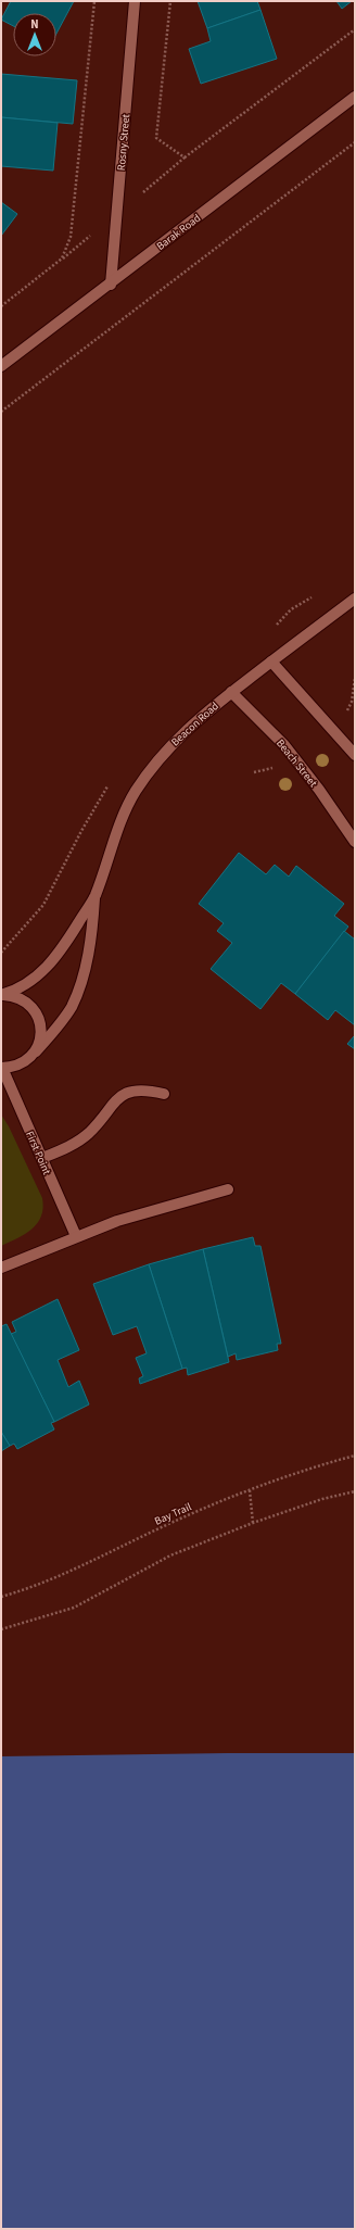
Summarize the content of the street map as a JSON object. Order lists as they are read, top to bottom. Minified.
{"streets":{"street":["Rosny Street","Barak Road","Beacon Road","Beach Street","First Point"],"path":["Bay Trail"]},"crossings":[["Rosny Street","Barak Road"],["Beacon Road","Beach Street"],["Beacon Road","First Point"]],"north":"top"}
